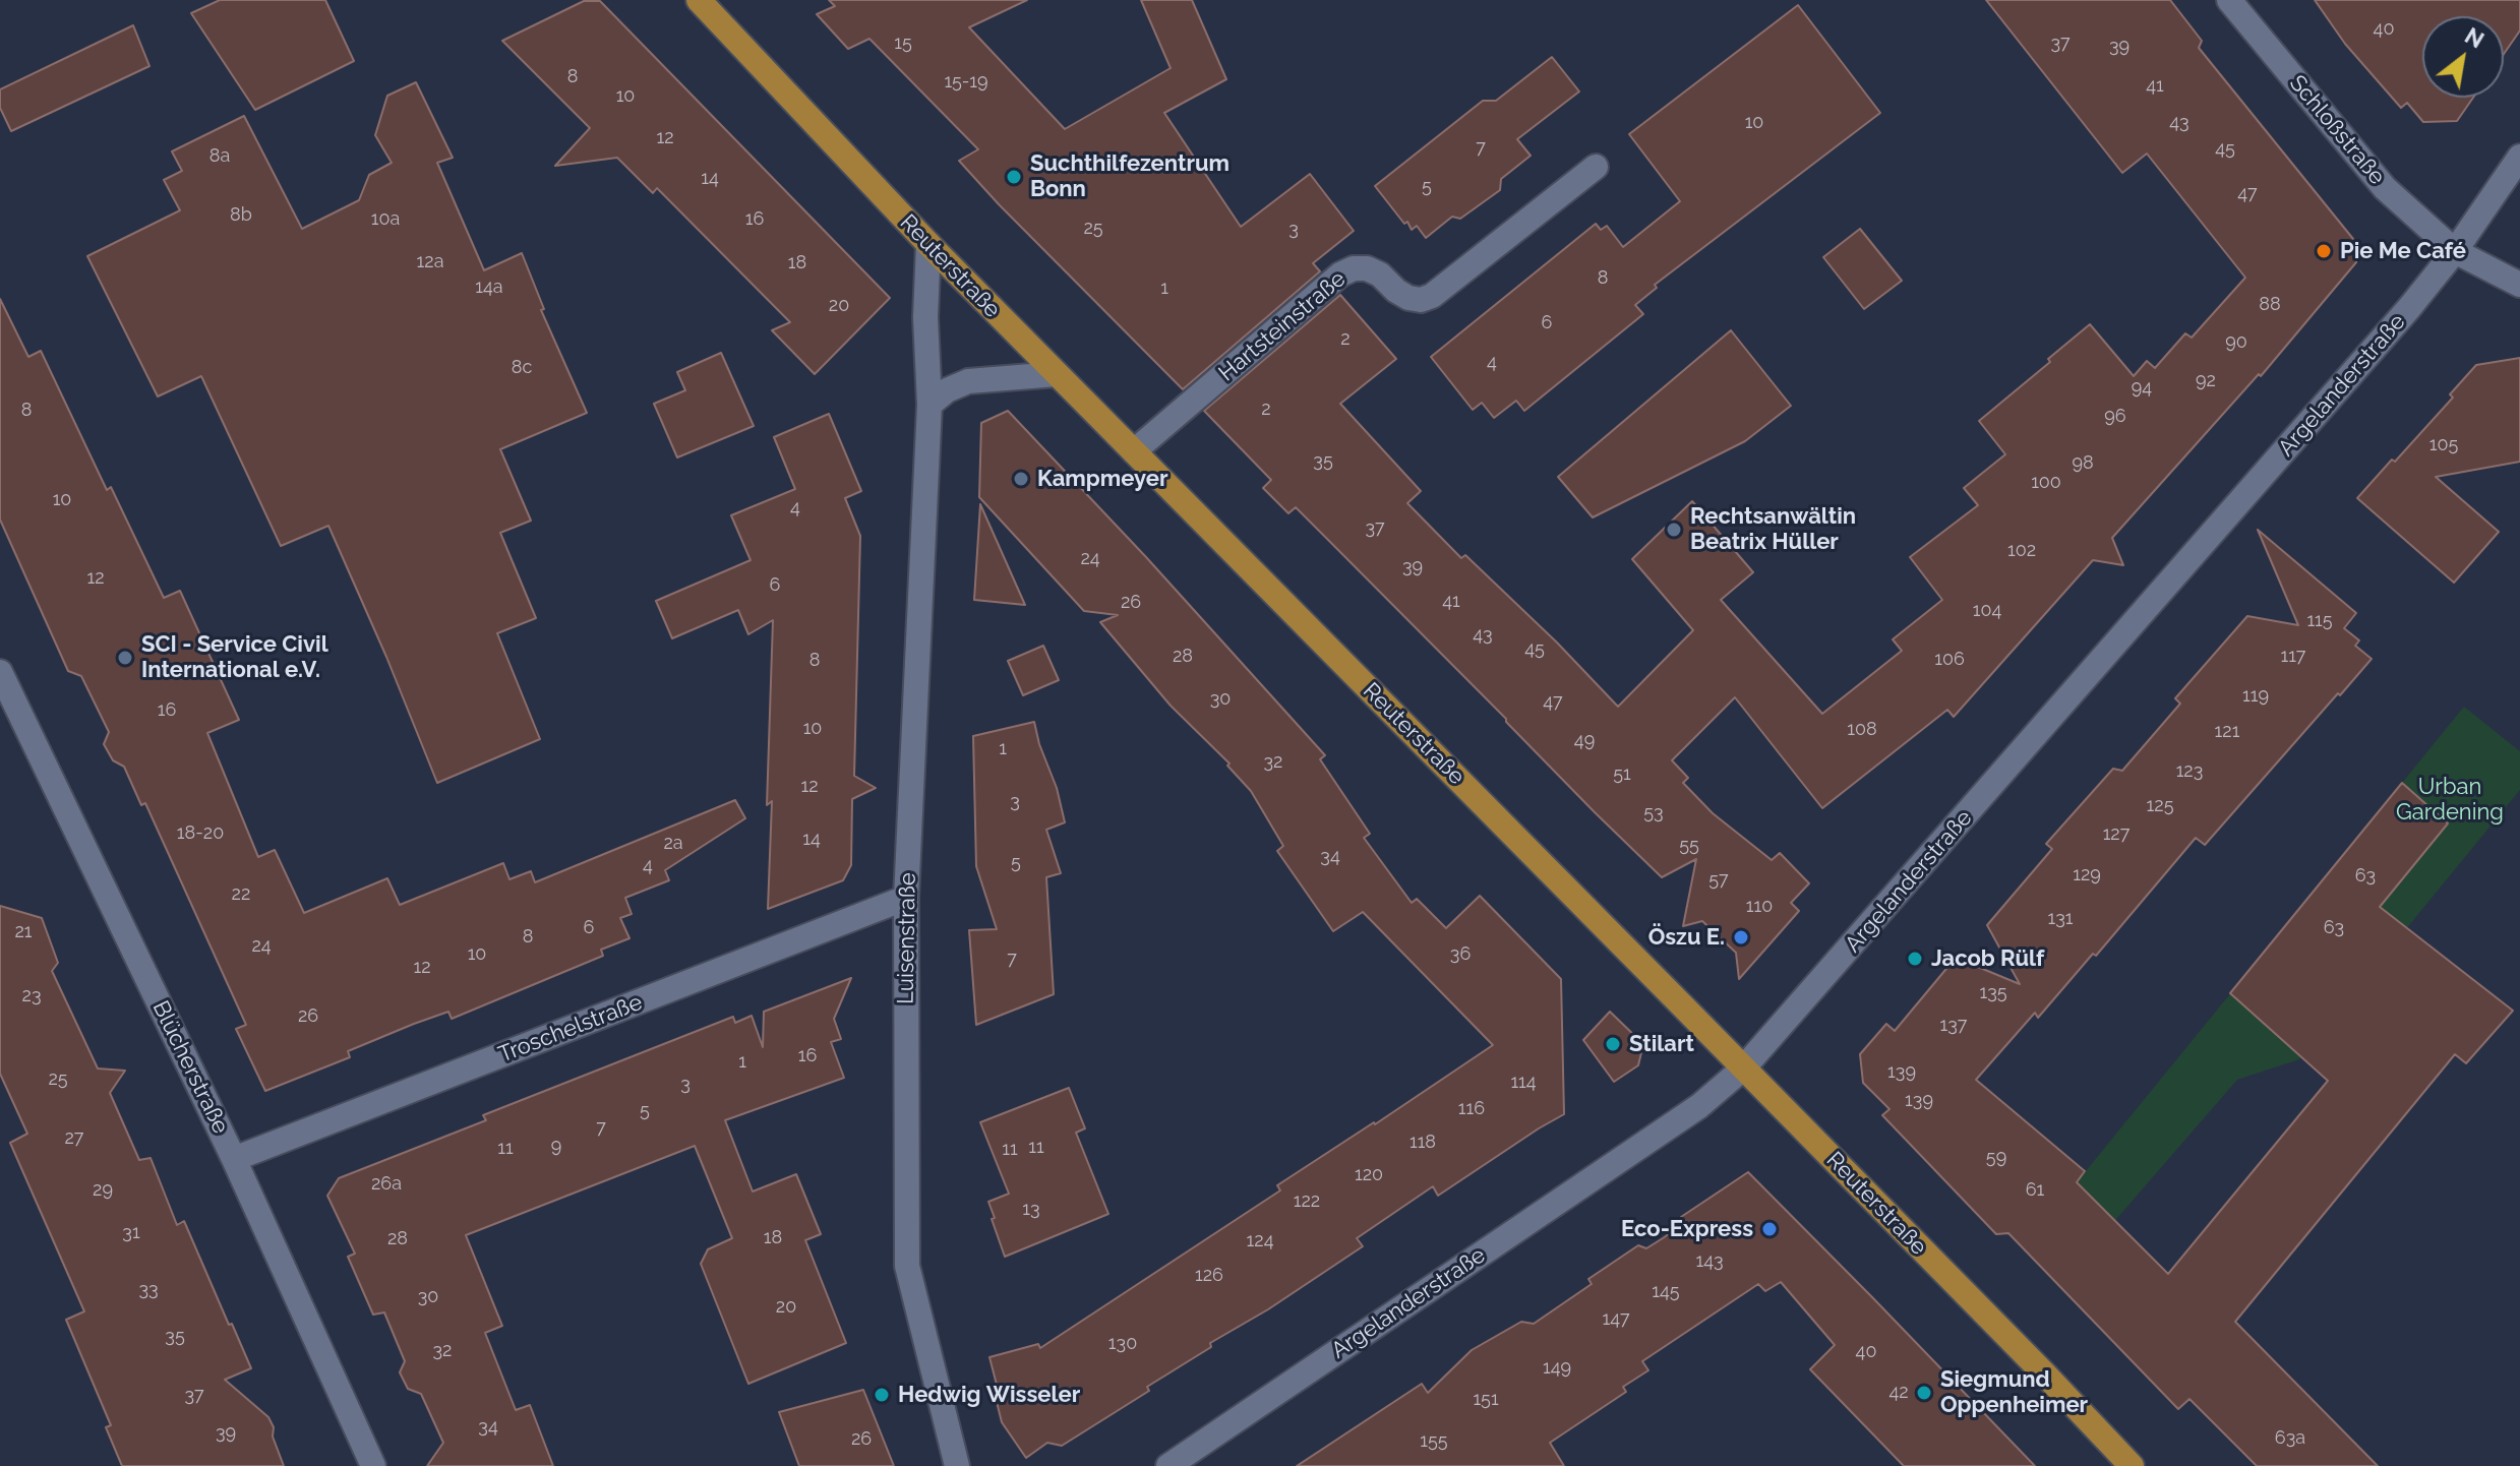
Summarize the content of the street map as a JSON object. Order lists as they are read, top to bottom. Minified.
{"streets":{"main road":["Reuterstraße"],"street":["Schloßstraße","Hartsteinstraße","Argelanderstraße","Luisenstraße","Troschelstraße","Blücherstraße"]},"crossings":[["Schloßstraße","Argelanderstraße"],["Reuterstraße","Hartsteinstraße"],["Reuterstraße","Argelanderstraße"],["Reuterstraße","Luisenstraße"],["Luisenstraße","Troschelstraße"],["Troschelstraße","Blücherstraße"]],"parks":["Urban Gardening"],"places":["Suchthilfezentrum Bonn","Pie Me Café","Kampmeyer","Rechtsanwältin Beatrix Hüller","SCI - Service Civil International e.V.","Öszu E.","Jacob Rülf","Stilart","Eco-Express","Siegmund Oppenheimer","Hedwig Wisseler"],"house_numbers":["40","15","37","39","8","15-19","41","10","10","43","12","7","45","8a","14","5","47","8b","10a","16","25","3","12a","18","8","14a","1","88","20","6","2","90","4","8c","92","94","2","8","96","105","35","98","100","10","4","37","102","24","39","12","6","41","26","104","115","43","45","28","117","106","8","119","30","47","16","10","108","121","49","1","32","123","51","12","3","125","53","18-20","127","14","2a","55","34","5","4","129","63","57","22","110","131","6","63","21","8","24","10","36","7","12","135","23","26","137","16","1","139","25","114","3","139","116","5","7","27","118","9","11","11","11","59","120","26a","29","61","122","13","31","18","28","124","143","126","33","145","30","20","147","35","130","32","40","149","42","37","151","34","39","63a","26","155"],"north":"top right"}
